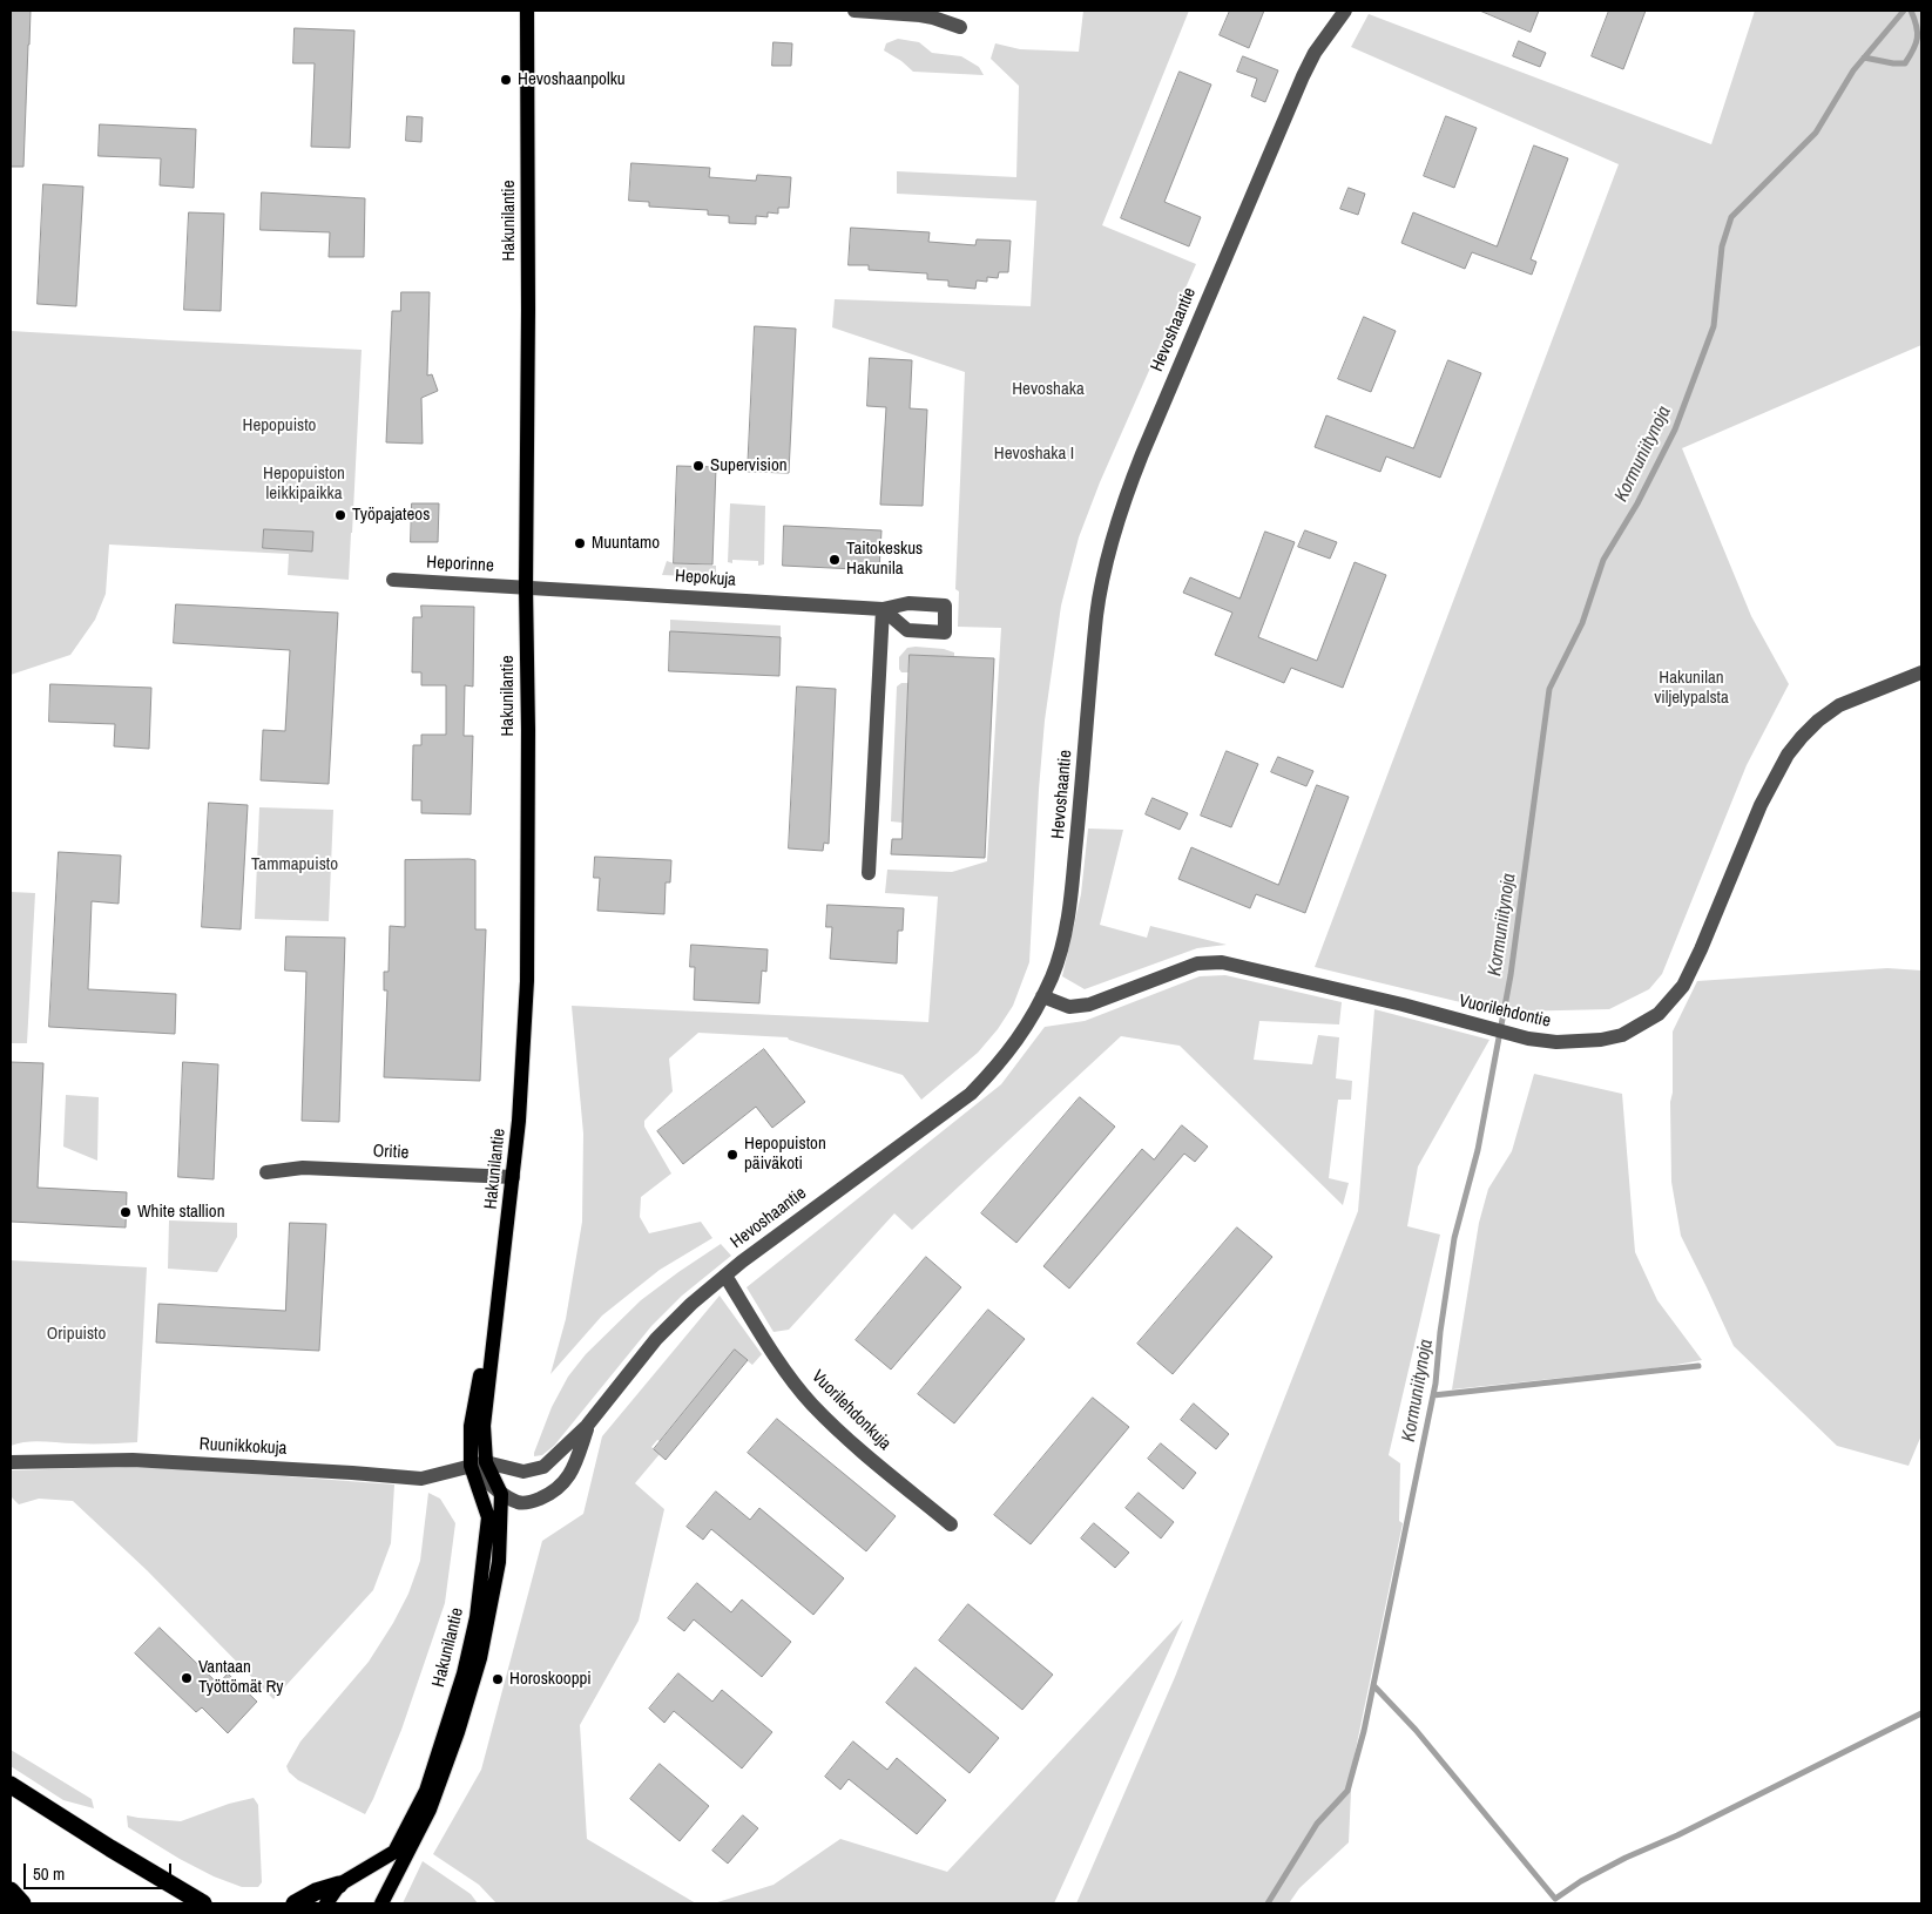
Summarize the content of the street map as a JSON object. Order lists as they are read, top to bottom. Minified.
{"streets":{"main road":["Hakunilantie"],"street":["Hevoshaantie","Heporinne","Hepokuja","Vuorilehdontie","Oritie","Vuorilehdonkuja","Ruunikkokuja"]},"crossings":[["Hakunilantie","Hevoshaantie"],["Hakunilantie","Heporinne"],["Hakunilantie","Hepokuja"],["Hakunilantie","Oritie"],["Hakunilantie","Ruunikkokuja"],["Hevoshaantie","Vuorilehdontie"],["Hevoshaantie","Vuorilehdonkuja"],["Hevoshaantie","Ruunikkokuja"],["Heporinne","Hepokuja"]],"water":["Kormuniitynoja"],"parks":["Hevoshaka","Hepopuisto","Hevoshaka I","Hepopuiston leikkipaikka","Hakunilan viljelypalsta","Tammapuisto","Oripuisto"],"places":["Hevoshaanpolku","Supervision","Työpajateos","Muuntamo","Taitokeskus Hakunila","Hepopuiston päiväkoti","White stallion","Vantaan Työttömät Ry","Horoskooppi"],"scale_bar":"50 m"}
